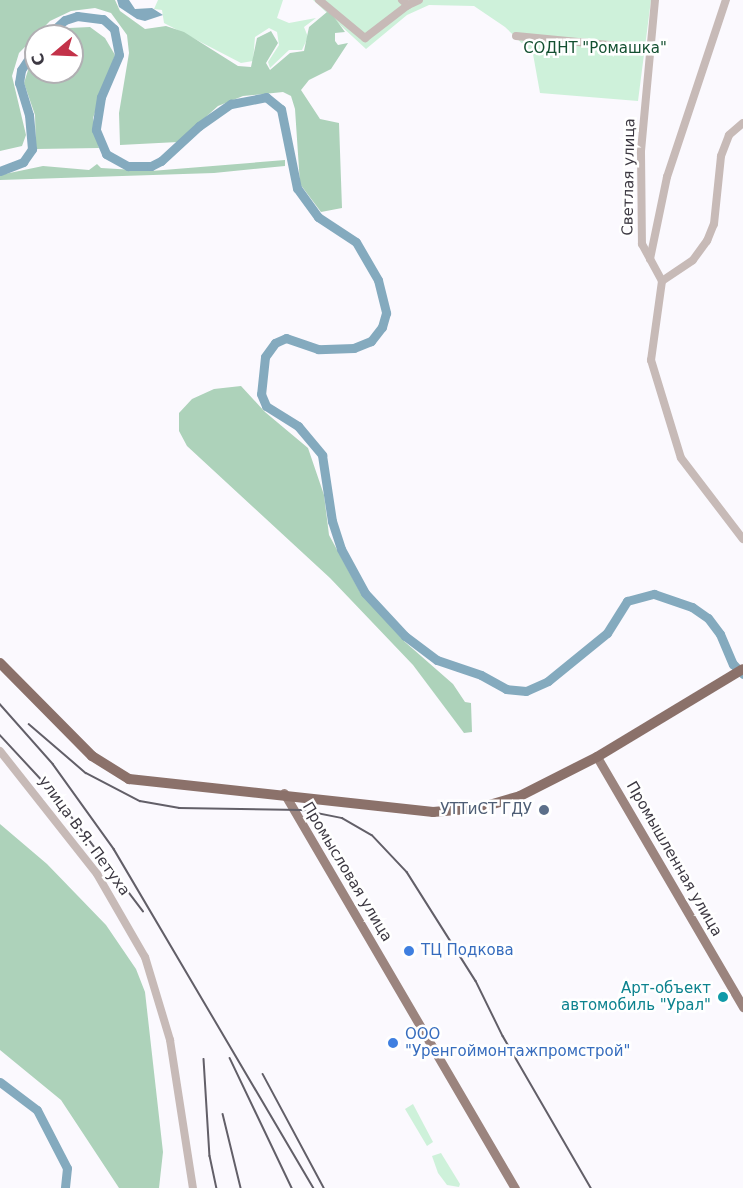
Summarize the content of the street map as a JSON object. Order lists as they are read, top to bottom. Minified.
{"streets":{"highway":["Промысловая улица"],"main road":["Промышленная улица"],"street":["Светлая улица","улица В.Я. Петуха"]},"parks":["СОДНТ \"Ромашка\""],"places":["УТТиСТ ГДУ","ТЦ Подкова","Арт-объект автомобиль \"Урал\"","ООО \"Уренгоймонтажпромстрой\""],"north":"left"}
